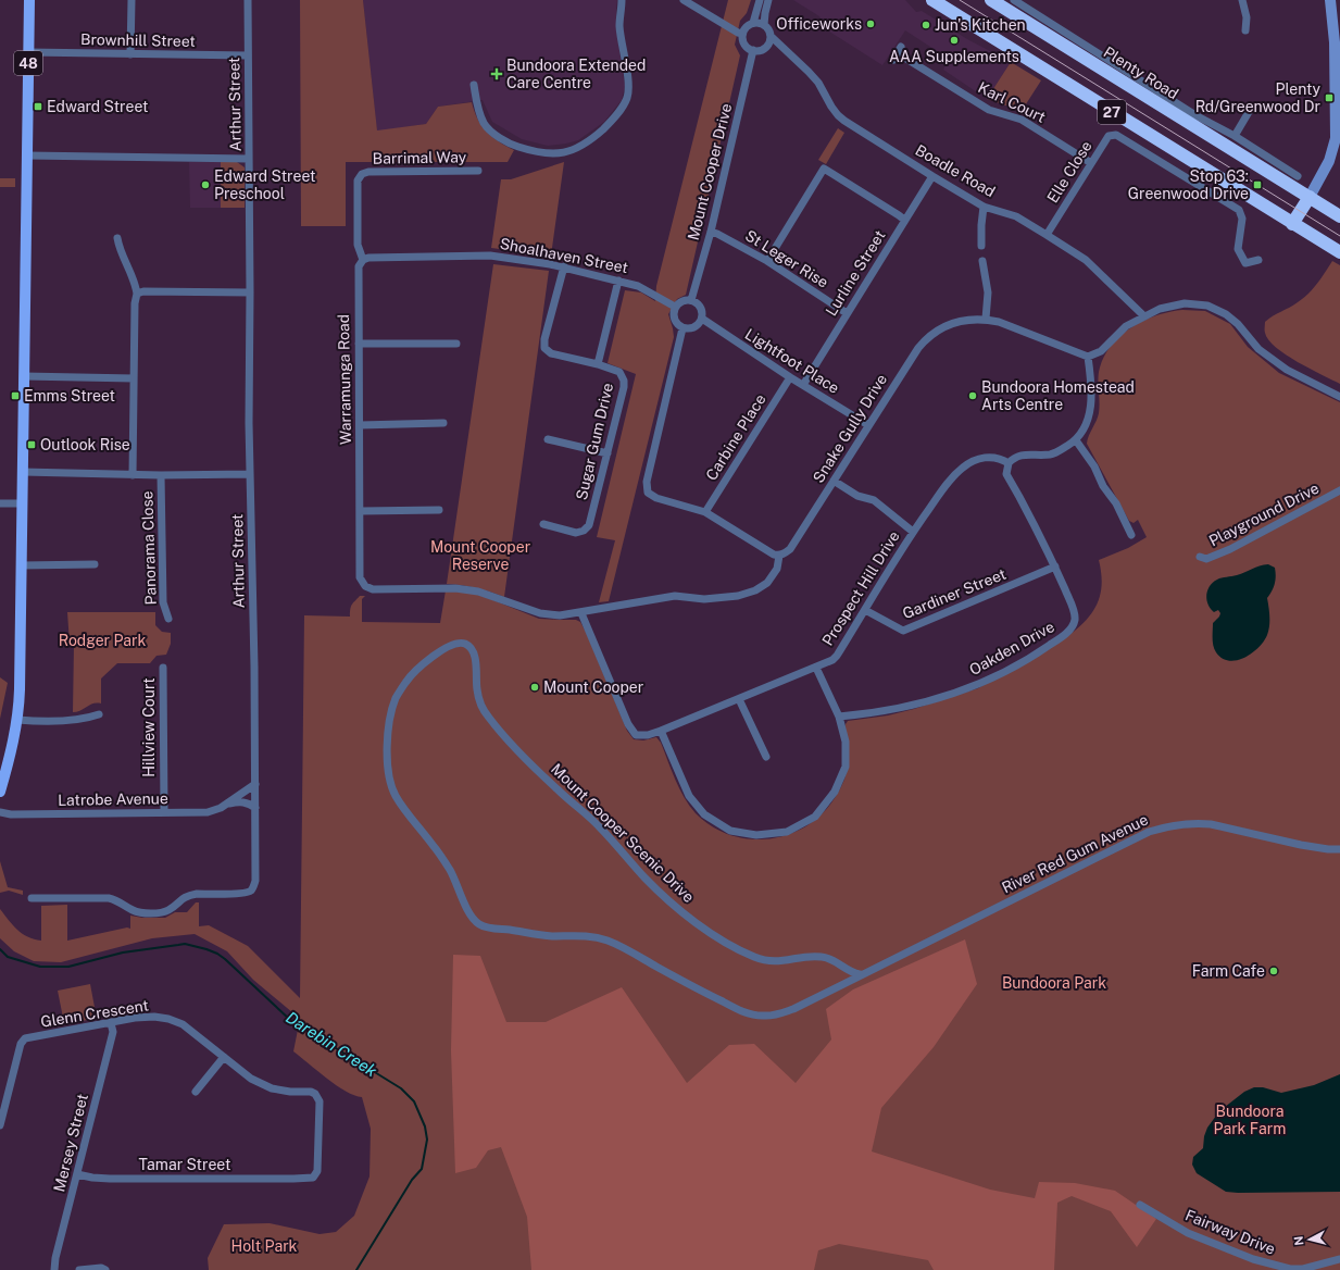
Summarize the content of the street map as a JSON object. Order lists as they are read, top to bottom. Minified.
{"streets":{"highway":["Plenty Road","27"],"main road":["48"],"street":["Brownhill Street","Karl Court","Arthur Street","Barrimal Way","Boadle Road","Mount Cooper Drive","Elle Close","Shoalhaven Street","St Leger Rise","Lurline Street","Lightfoot Place","Warramunga Road","Snake Gully Drive","Carbine Place","Sugar Gum Drive","Playground Drive","Panorama Close","Prospect Hill Drive","Gardiner Street","Oakden Drive","Hillview Court","Latrobe Avenue","Mount Cooper Scenic Drive","River Red Gum Avenue","Glenn Crescent","Mersey Street","Tamar Street","Fairway Drive"]},"crossings":[["Brownhill Street","48"],["Brownhill Street","Arthur Street"],["Karl Court","Elle Close"],["Arthur Street","Latrobe Avenue"],["Barrimal Way","Warramunga Road"],["Boadle Road","Mount Cooper Drive"],["Boadle Road","Elle Close"],["Boadle Road","Lurline Street"],["Mount Cooper Drive","Shoalhaven Street"],["Mount Cooper Drive","St Leger Rise"],["Mount Cooper Drive","Lightfoot Place"],["Shoalhaven Street","Lightfoot Place"],["Shoalhaven Street","Warramunga Road"],["Shoalhaven Street","Sugar Gum Drive"],["St Leger Rise","Lurline Street"],["Lurline Street","Lightfoot Place"],["Lightfoot Place","Snake Gully Drive"],["Lightfoot Place","Carbine Place"],["Warramunga Road","Snake Gully Drive"],["Snake Gully Drive","Prospect Hill Drive"],["Prospect Hill Drive","Gardiner Street"],["Prospect Hill Drive","Oakden Drive"],["Gardiner Street","Oakden Drive"],["Hillview Court","Latrobe Avenue"],["Mount Cooper Scenic Drive","River Red Gum Avenue"],["Glenn Crescent","Mersey Street"],["Glenn Crescent","Tamar Street"],["Mersey Street","Tamar Street"]],"water":["Darebin Creek"],"parks":["Mount Cooper Reserve","Rodger Park","Bundoora Park","Bundoora Park Farm","Holt Park"],"places":{"other":["Officeworks","Jun's Kitchen","AAA Supplements","Edward Street Preschool","Bundoora Homestead Arts Centre","Mount Cooper","Farm Cafe"],"health":["Bundoora Extended Care Centre"],"transit":["Plenty Rd/Greenwood Dr","Edward Street","Stop 63: Greenwood Drive","Emms Street","Outlook Rise"]},"north":"left"}
